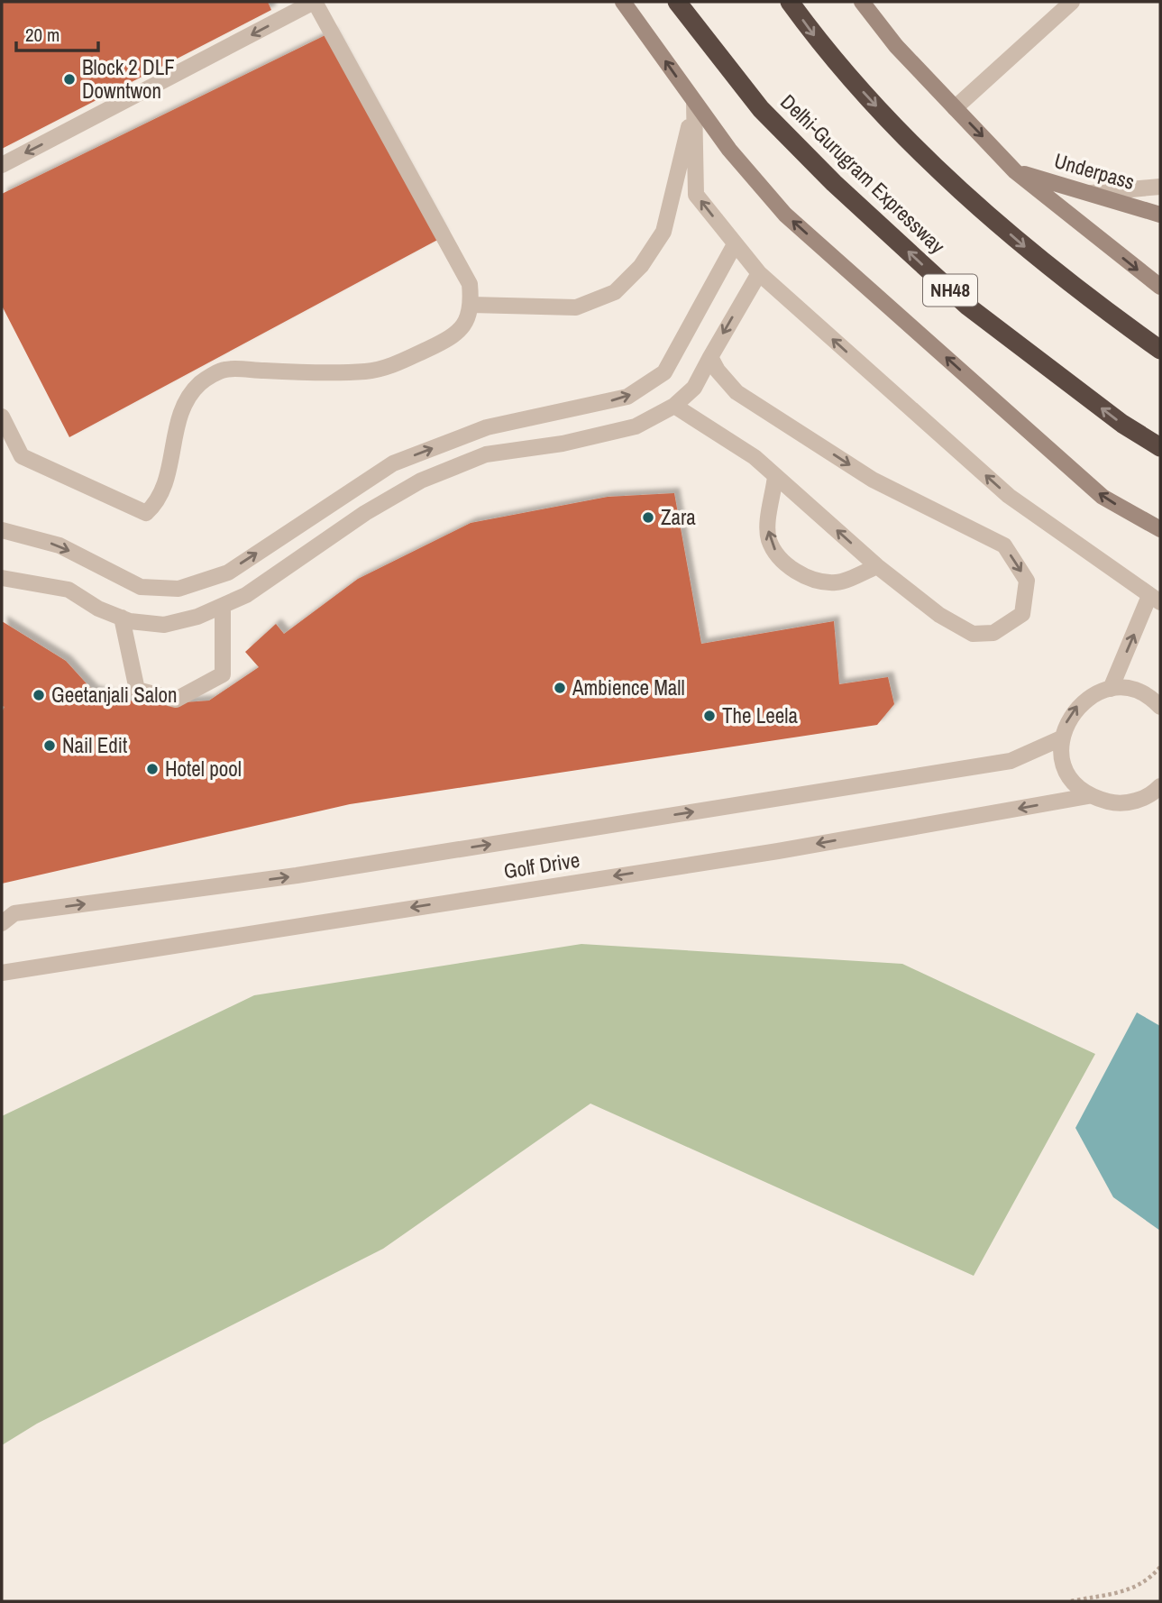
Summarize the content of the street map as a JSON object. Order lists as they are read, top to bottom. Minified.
{"streets":{"highway":["Delhi-Gurugram Expressway","NH48"],"main road":["Underpass"],"street":["Golf Drive"]},"places":["Block 2 DLF Downtwon","Zara","Ambience Mall","Geetanjali Salon","The Leela","Nail Edit","Hotel pool"],"scale_bar":"20 m"}
